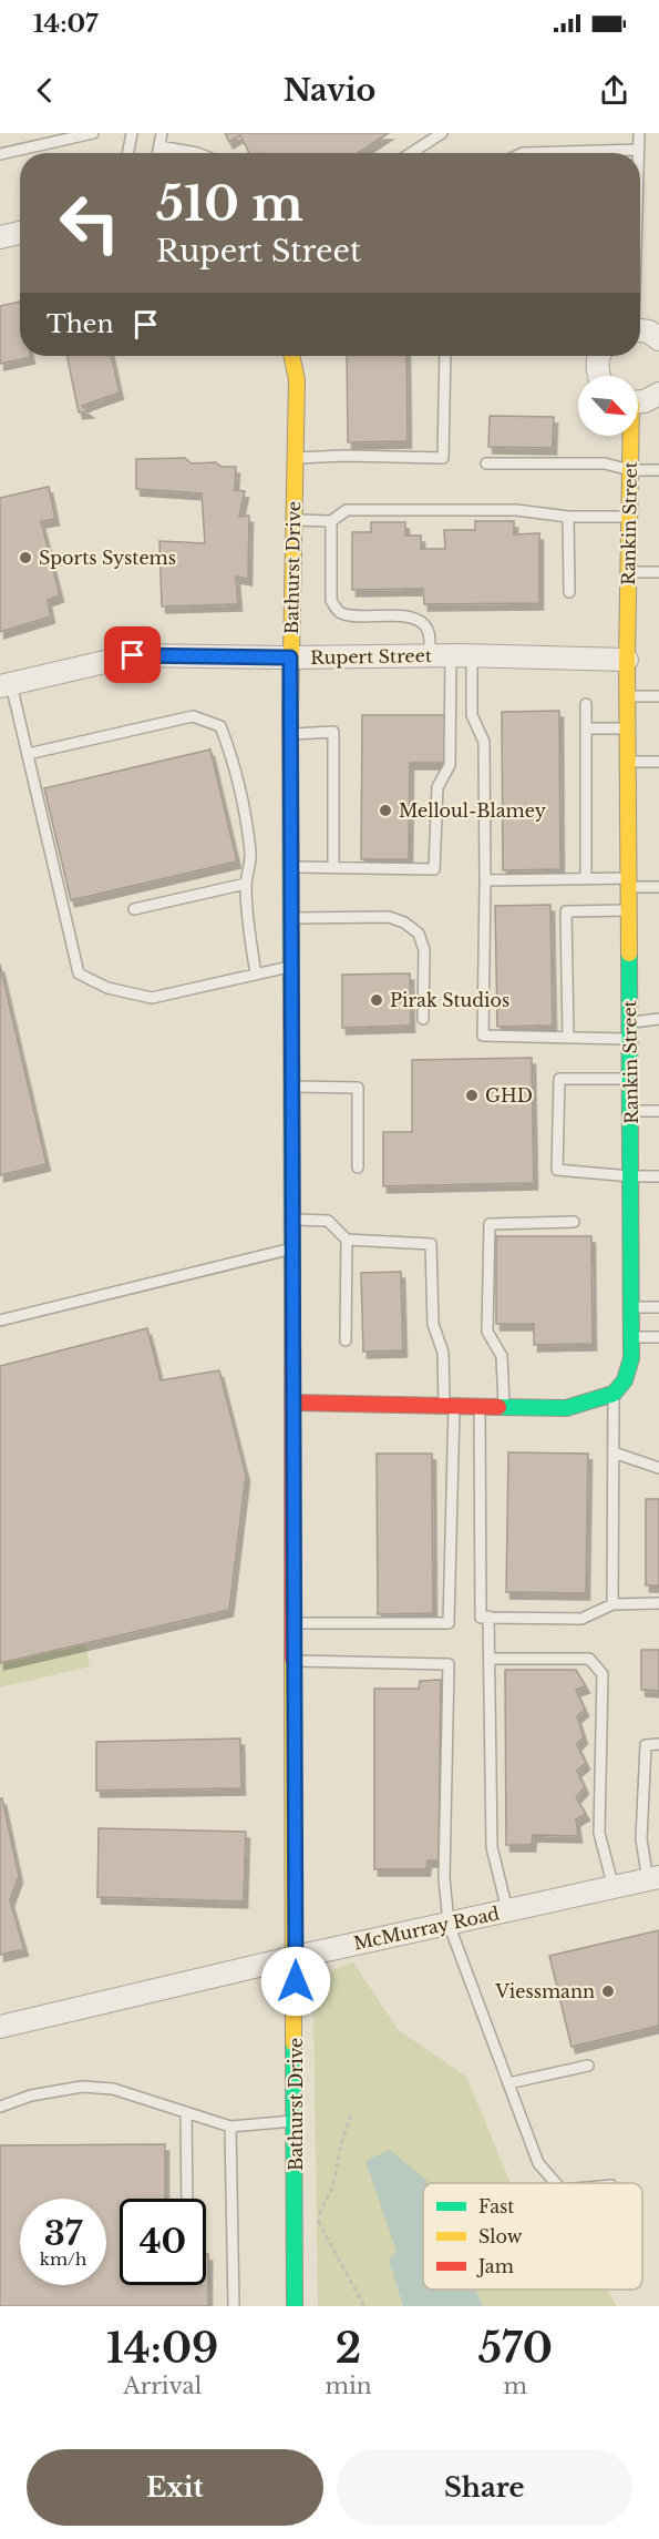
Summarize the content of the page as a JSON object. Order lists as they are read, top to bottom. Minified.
{"streets":{"street":["Rankin Street","Bathurst Drive","Rupert Street","McMurray Road"]},"crossings":[["Rankin Street","Rupert Street"],["Bathurst Drive","Rupert Street"],["Bathurst Drive","McMurray Road"]],"places":["Sports Systems","Melloul-Blamey","Pirak Studios","GHD","Viessmann"],"legend":["Fast","Slow","Jam"],"north":"bottom right","page":{"status":"14:07","header":"Navio","turn":["510 m","Rupert Street"],"then":"Then","speed":"37 km/h","limit":"40","eta":["14:09","Arrival","2","min","570","m"],"buttons":["Exit","Share"]}}
